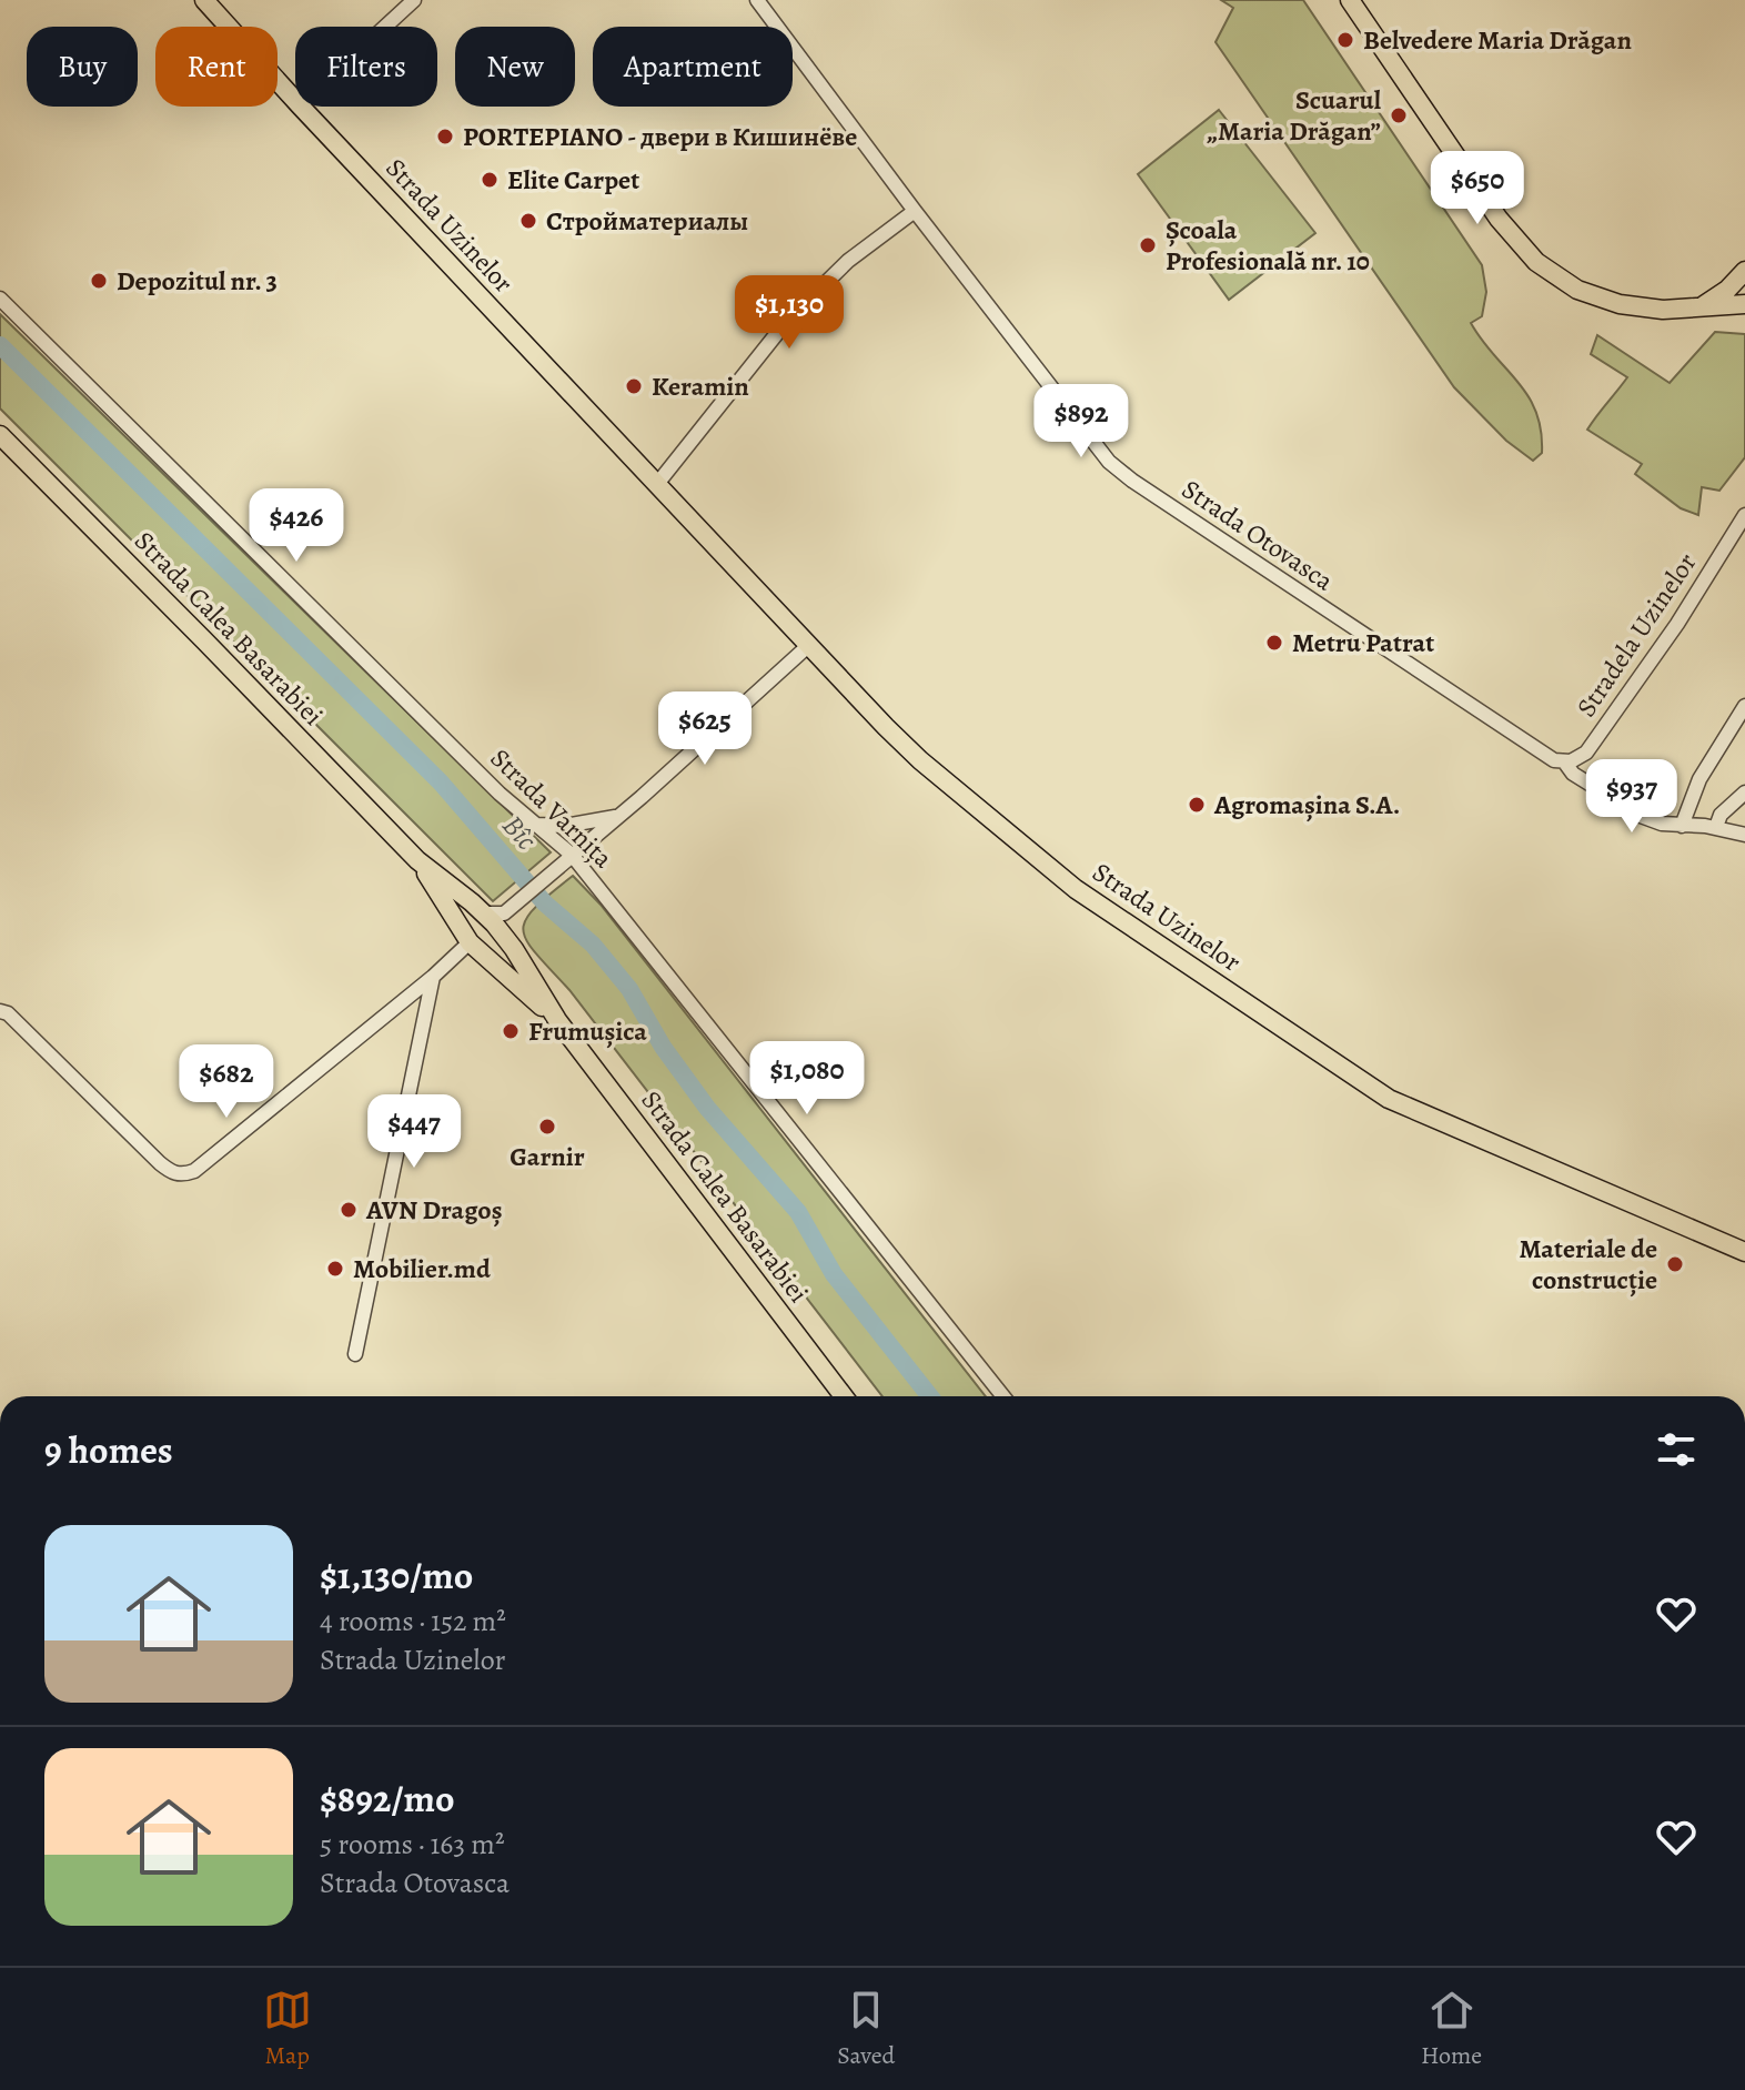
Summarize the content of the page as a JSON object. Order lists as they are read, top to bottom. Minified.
{"streets":{"main road":["Strada Uzinelor","Strada Calea Basarabiei"],"street":["Strada Otovasca","Stradela Uzinelor","Strada Varnița"]},"crossings":[["Strada Otovasca","Stradela Uzinelor"]],"water":["Bîc"],"places":["Belvedere Maria Drăgan","Scuarul „Maria Drăgan”","PORTEPIANO - двери в Кишинёве","Elite Carpet","Стройматериалы","Școala Profesională nr. 10","Depozitul nr. 3","Keramin","Metru Patrat","Agromașina S.A.","Frumușica","Garnir","AVN Dragoș","Materiale de construcție","Mobilier.md"],"page":{"chip":["Buy","Rent","Filters","New","Apartment"],"price":["$650","$1,130","$892","$426","$625","$937","$1,080","$682","$447"],"heading":"9 homes","list":[{"name":"$1,130/mo","note":"4 rooms · 152 m² · Strada Uzinelor"},{"name":"$892/mo","note":"5 rooms · 163 m² · Strada Otovasca"}],"tabs":["Map","Saved","Home"]}}
